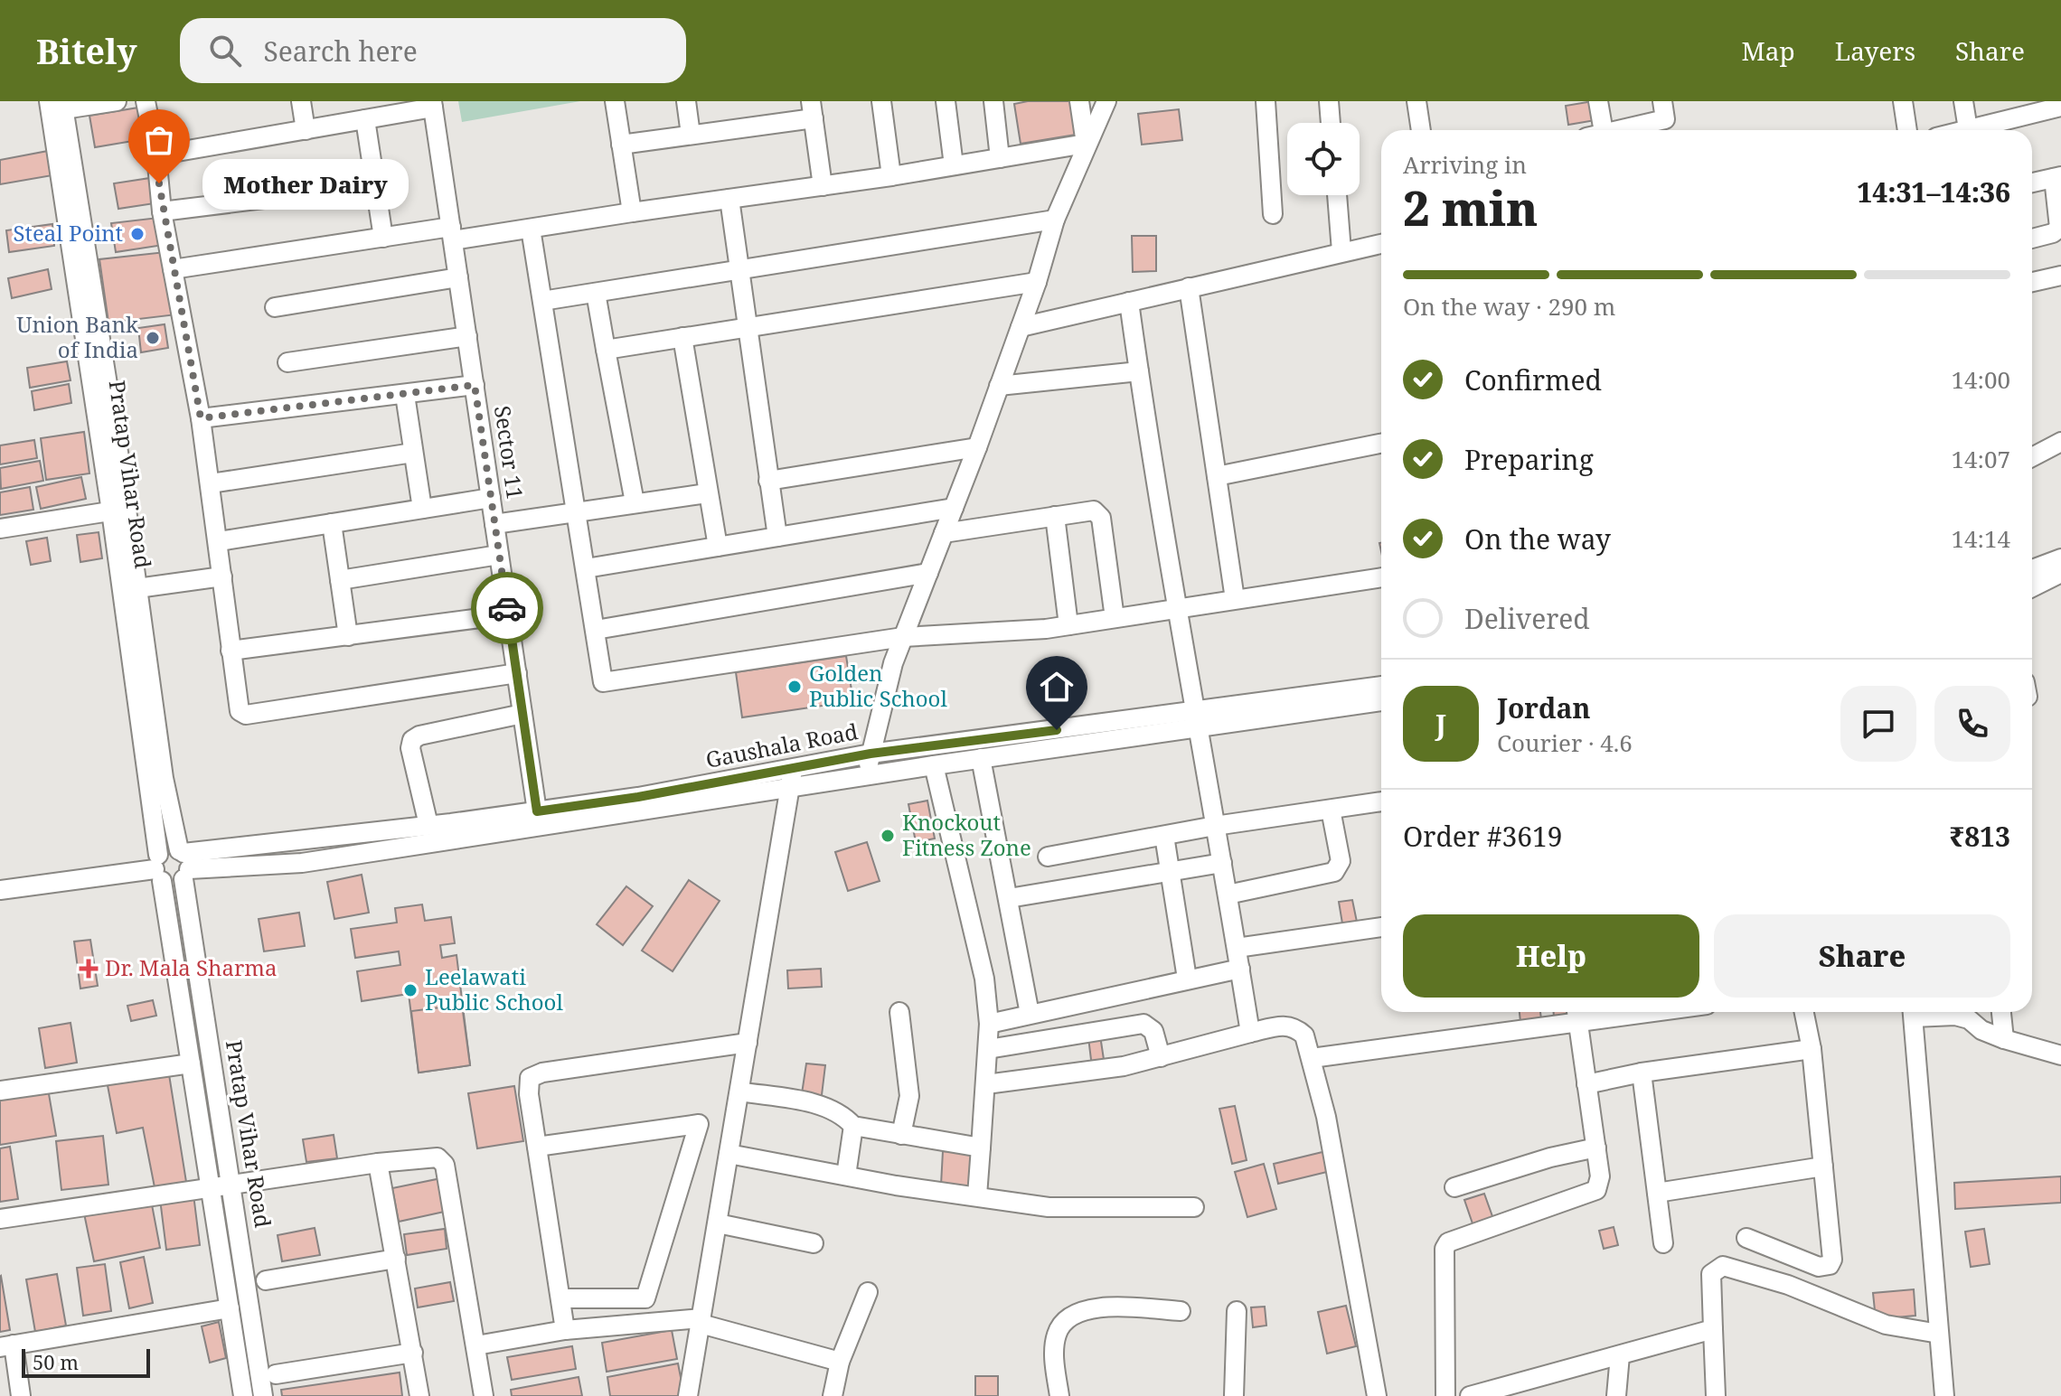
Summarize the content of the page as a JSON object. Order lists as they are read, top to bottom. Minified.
{"streets":{"street":["Sector 11","Pratap Vihar Road","Gaushala Road"]},"crossings":[["Sector 11","Gaushala Road"],["Pratap Vihar Road","Gaushala Road"]],"places":{"other":["Mother Dairy","Steal Point","Union Bank of India","Golden Public School","Knockout Fitness Zone","Leelawati Public School"],"health":["Dr. Mala Sharma"]},"scale_bar":"50 m","page":{"header":"Bitely","search":"Search here","nav":["Map","Layers","Share"],"heading":["2 min","Arriving in","14:31–14:36"],"panel":["Jordan","Courier · 4.6","Order #3619","₹813"],"bubble":"Mother Dairy","bar":"On the way · 290 m","list":[["Confirmed","14:00"],["Preparing","14:07"],["On the way","14:14"],"Delivered"],"round":"J","buttons":["Help","Share"],"scale":"50 m"}}
